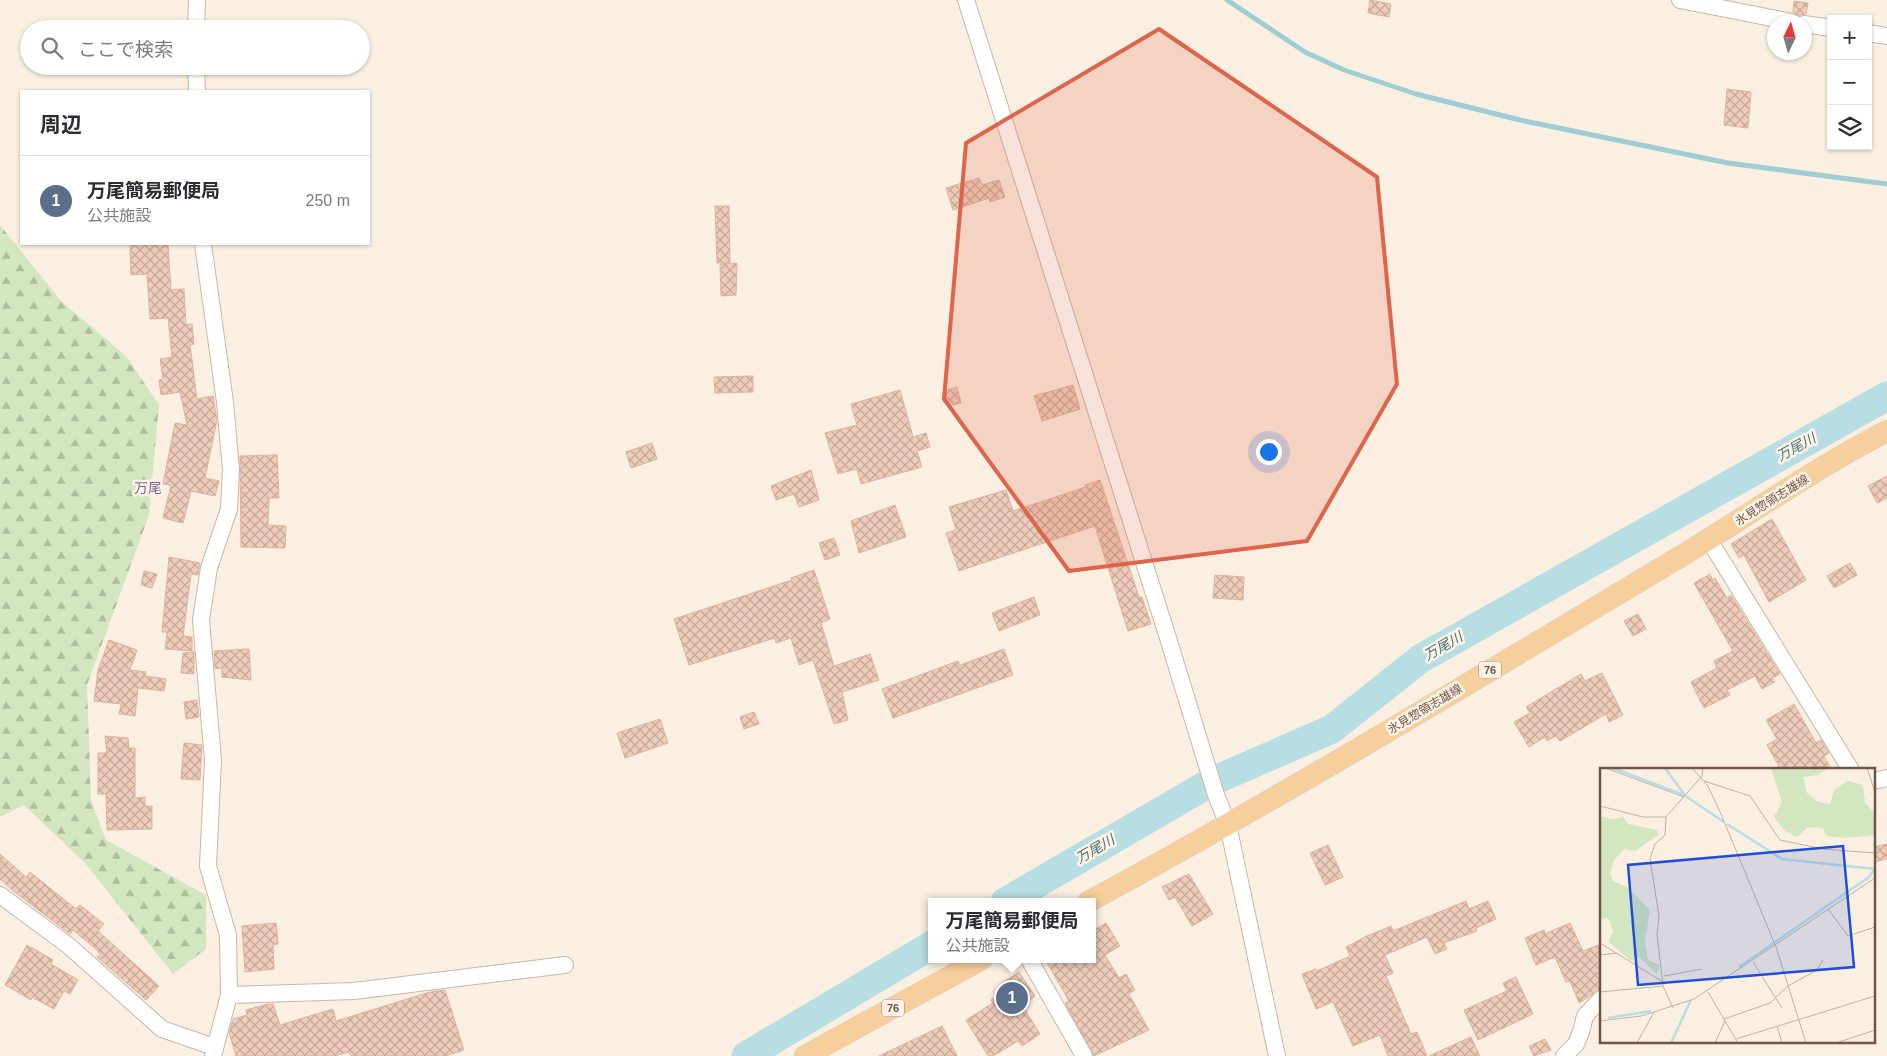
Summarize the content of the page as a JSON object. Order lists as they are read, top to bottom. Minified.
{"streets":{"main road":["氷見惣領志雄線","76"]},"districts":["万尾"],"water":["万尾川"],"north":"top","page":{"map_buttons":["+","−"],"search":"ここで検索","heading":"周辺","list":[{"mark":"1","name":"万尾簡易郵便局","note":"公共施設","value":"250 m"}],"popup":["万尾簡易郵便局","公共施設"],"pins":"1"}}
